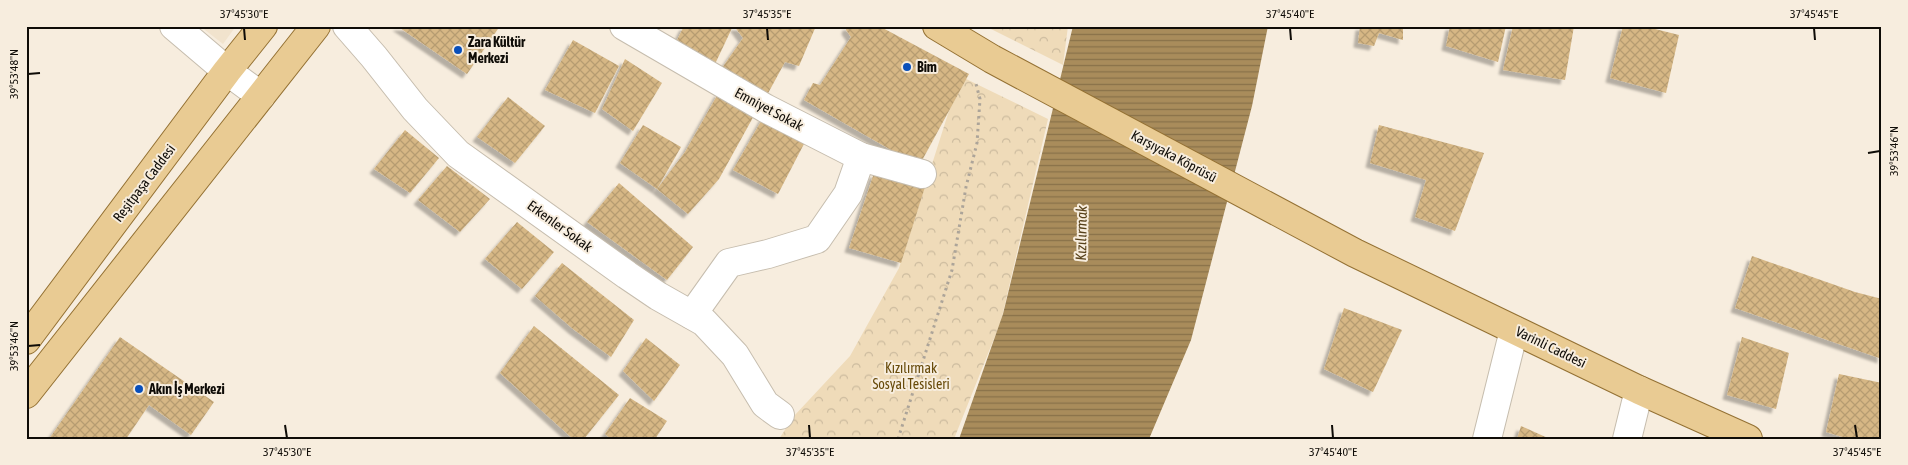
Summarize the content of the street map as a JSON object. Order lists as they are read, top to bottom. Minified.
{"streets":{"main road":["Karşıyaka Köprüsü","Reşitpaşa Caddesi","Varinli Caddesi"],"street":["Emniyet Sokak","Erkenler Sokak"]},"crossings":[["Karşıyaka Köprüsü","Varinli Caddesi"]],"water":["Kızılırmak"],"parks":["Kızılırmak Sosyal Tesisleri"],"places":["Zara Kültür Merkezi","Bim","Akın İş Merkezi"],"coordinates":["37°45'30\"E","37°45'35\"E","37°45'40\"E","37°45'45\"E","39°53'48\"N","39°53'46\"N"]}
